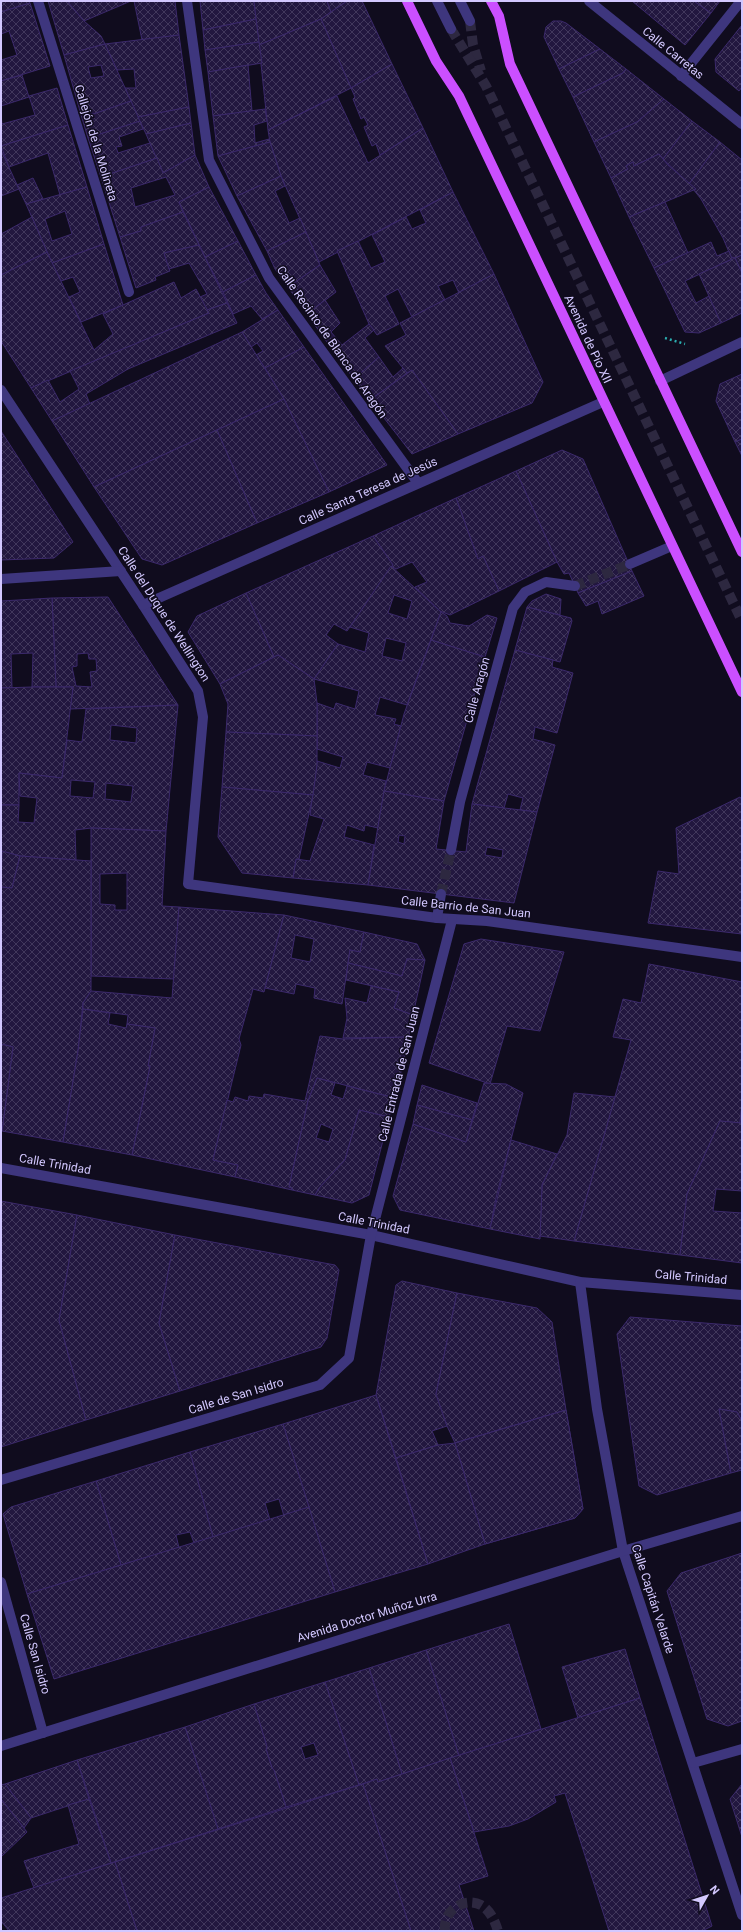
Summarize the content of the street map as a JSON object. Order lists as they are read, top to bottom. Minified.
{"streets":{"main road":["Avenida de Pío XII"],"street":["Calle Carretas","Callejón de la Molineta","Calle Recinto de Blanca de Aragón","Calle Santa Teresa de Jesús","Calle del Duque de Wellington","Calle Aragón","Calle Barrio de San Juan","Calle Entrada de San Juan","Calle Trinidad","Calle de San Isidro","Calle Capitán Velarde","Avenida Doctor Muñoz Urra","Calle San Isidro"]},"crossings":[["Avenida de Pío XII","Calle Santa Teresa de Jesús"],["Calle Recinto de Blanca de Aragón","Calle Santa Teresa de Jesús"],["Calle Santa Teresa de Jesús","Calle del Duque de Wellington"],["Calle del Duque de Wellington","Calle Barrio de San Juan"],["Calle Barrio de San Juan","Calle Entrada de San Juan"],["Calle Entrada de San Juan","Calle Trinidad"],["Calle Entrada de San Juan","Calle de San Isidro"],["Calle Trinidad","Calle de San Isidro"],["Calle Trinidad","Calle Capitán Velarde"],["Calle Capitán Velarde","Avenida Doctor Muñoz Urra"],["Avenida Doctor Muñoz Urra","Calle San Isidro"]],"north":"top right"}
